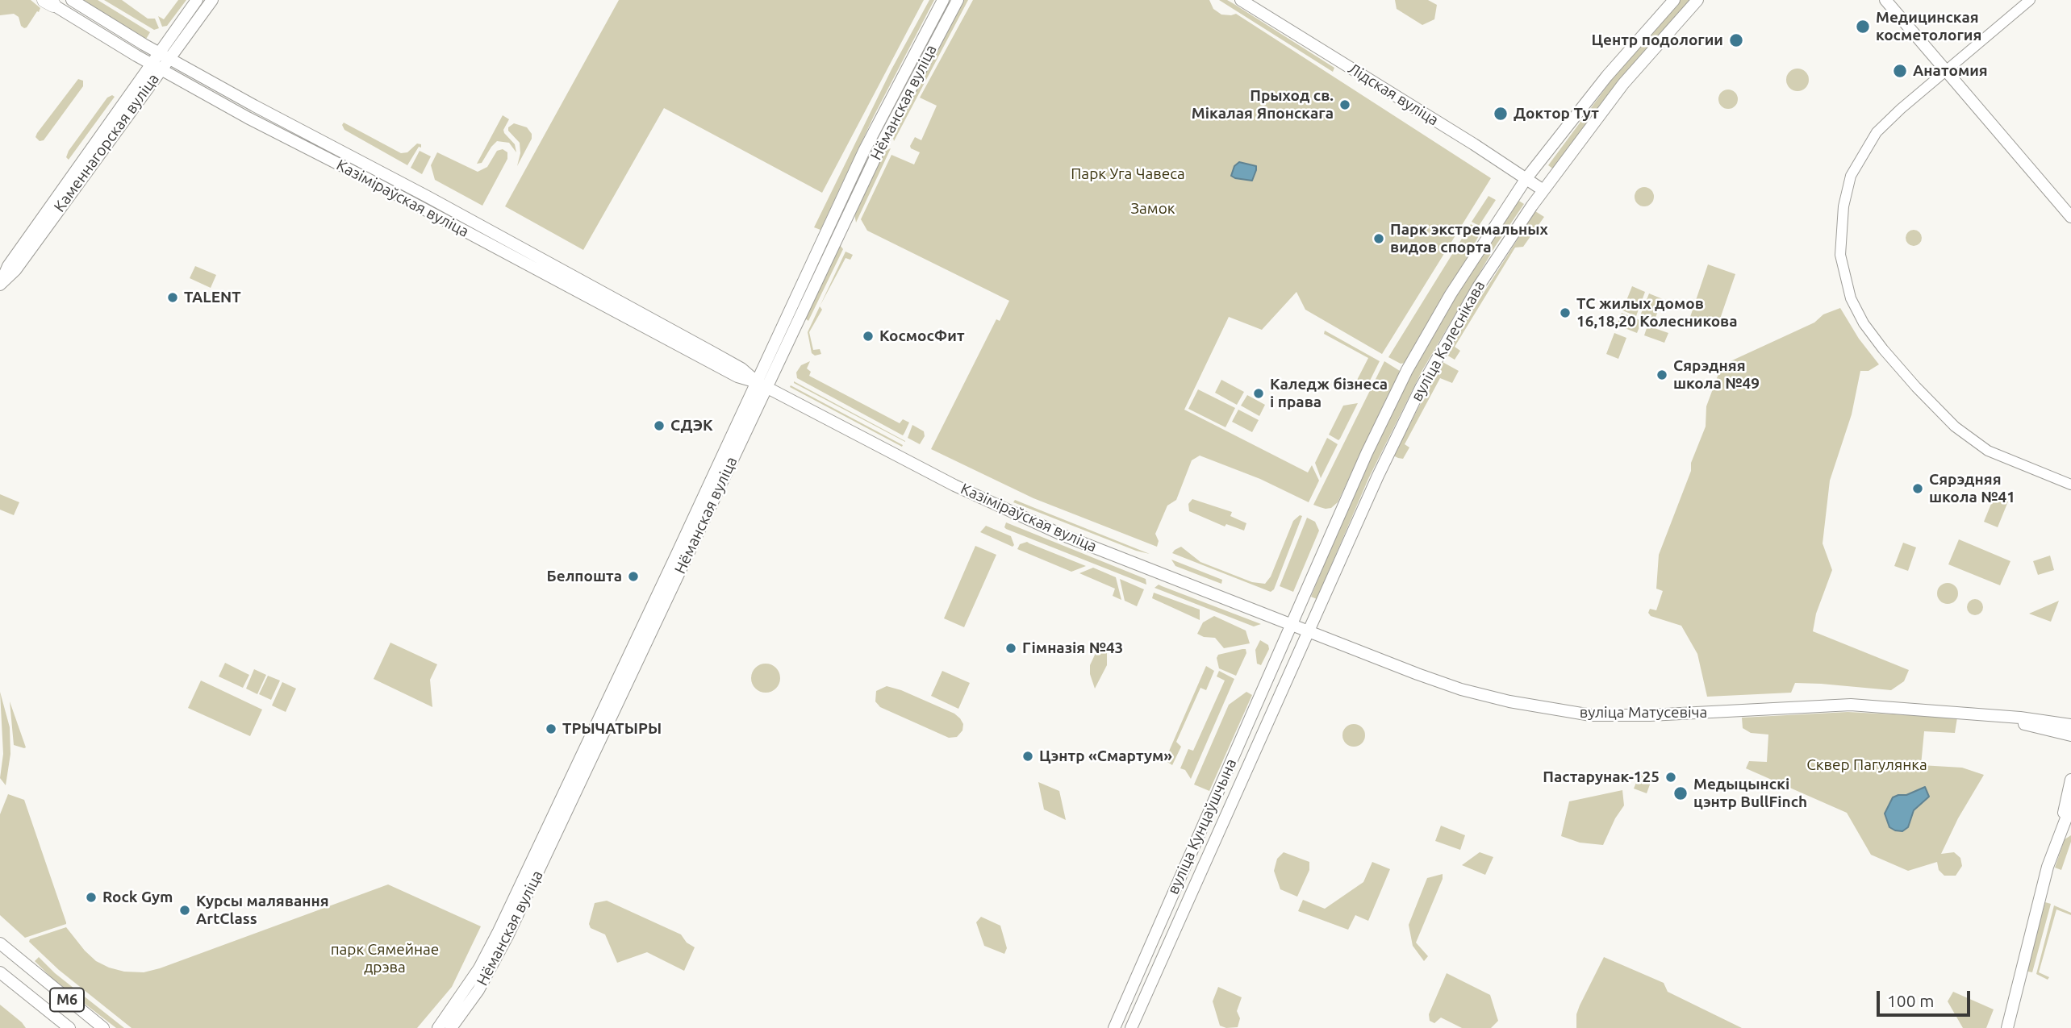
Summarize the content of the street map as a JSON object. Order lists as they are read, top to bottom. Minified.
{"streets":{"main road":["Лідская вуліца","Нёманская вуліца","Каменнагорская вуліца","Казіміраўская вуліца","вуліца Калеснікава","вуліца Матусевіча","вуліца Кунцаўшчына","М6"]},"crossings":[["Лідская вуліца","вуліца Калеснікава"],["Нёманская вуліца","Казіміраўская вуліца"],["Каменнагорская вуліца","Казіміраўская вуліца"],["Казіміраўская вуліца","вуліца Калеснікава"],["Казіміраўская вуліца","вуліца Матусевіча"],["Казіміраўская вуліца","вуліца Кунцаўшчына"],["вуліца Калеснікава","вуліца Матусевіча"],["вуліца Калеснікава","вуліца Кунцаўшчына"],["вуліца Матусевіча","вуліца Кунцаўшчына"]],"parks":["Парк Уга Чавеса","Замок","Сквер Пагулянка","парк Сямейнае дрэва"],"places":["Медицинская косметология","Центр подологии","Анатомия","Прыход св. Мікалая Японскага","Доктор Тут","Парк экстремальных видов спорта","TALENT","ТС жилых домов 16,18,20 Колесникова","КосмосФит","Сярэдняя школа №49","Каледж бізнеса і права","СДЭК","Сярэдняя школа №41","Белпошта","Гімназія №43","ТРЫЧАТЫРЫ","Цэнтр «Смартум»","Пастарунак-125","Медыцынскі цэнтр BullFinch","Rock Gym","Курсы малявання ArtClass"],"scale_bar":"100 m"}
